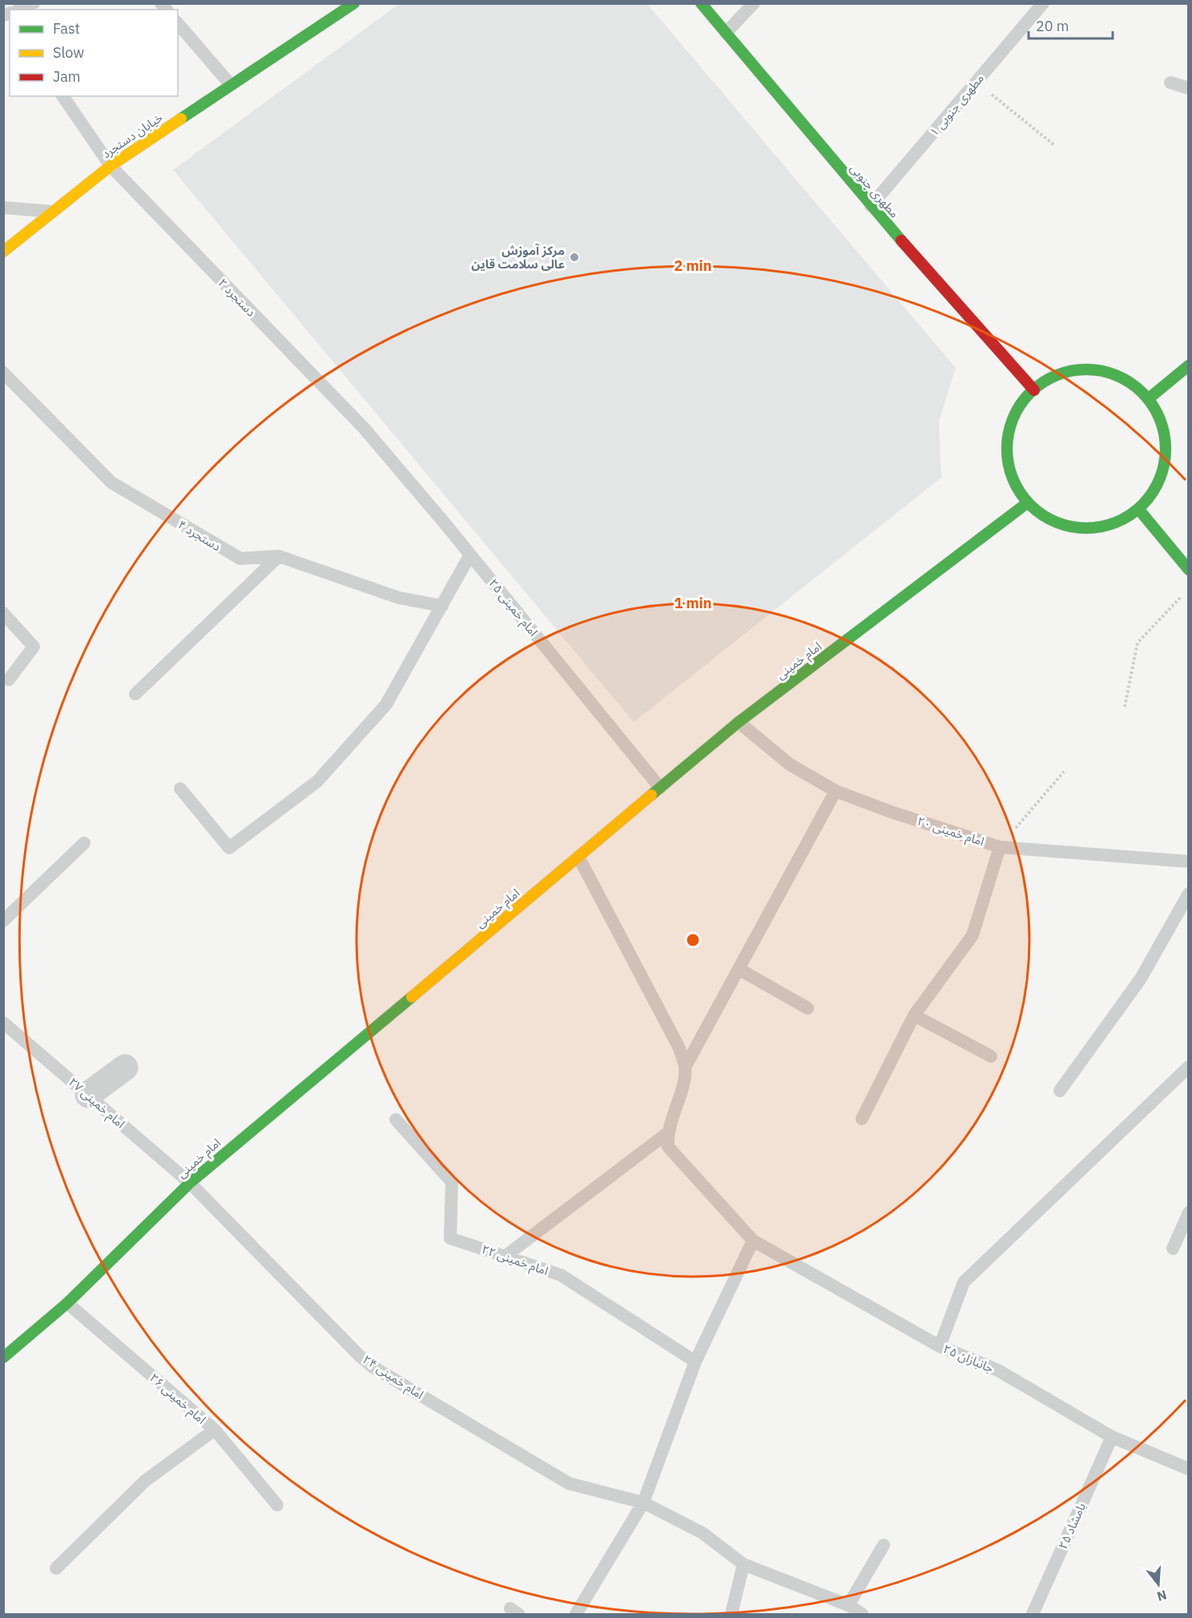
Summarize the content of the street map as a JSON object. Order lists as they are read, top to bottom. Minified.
{"streets":{"main road":["خیابان دستجرد","مطهری جنوبی","امام خمینی"],"lane":["مطهری جنوبی ۱","دستجرد ۲","دستجرد ۴","امام خمینی ۲۵","امام خمینی ۲۰","امام خمینی ۲۷","امام خمینی ۲۲","جانبازان ۲۵","امام خمینی ۲۴","امام خمینی ۲۶","بامشاد ۲۵"]},"crossings":[["مطهری جنوبی ۱","مطهری جنوبی"],["خیابان دستجرد","دستجرد ۲"],["مطهری جنوبی","امام خمینی"],["دستجرد ۲","امام خمینی ۲۵"],["امام خمینی ۲۵","امام خمینی"],["امام خمینی","امام خمینی ۲۰"],["امام خمینی","امام خمینی ۲۷"],["امام خمینی","امام خمینی ۲۴"],["امام خمینی","امام خمینی ۲۶"],["امام خمینی ۲۷","امام خمینی ۲۴"],["جانبازان ۲۵","بامشاد ۲۵"]],"places":["مرکز آموزش عالی سلامت قاین"],"legend":["Fast","Slow","Jam"],"scale_bar":"20 m","north":"bottom","rings":["2 min","1 min"]}
